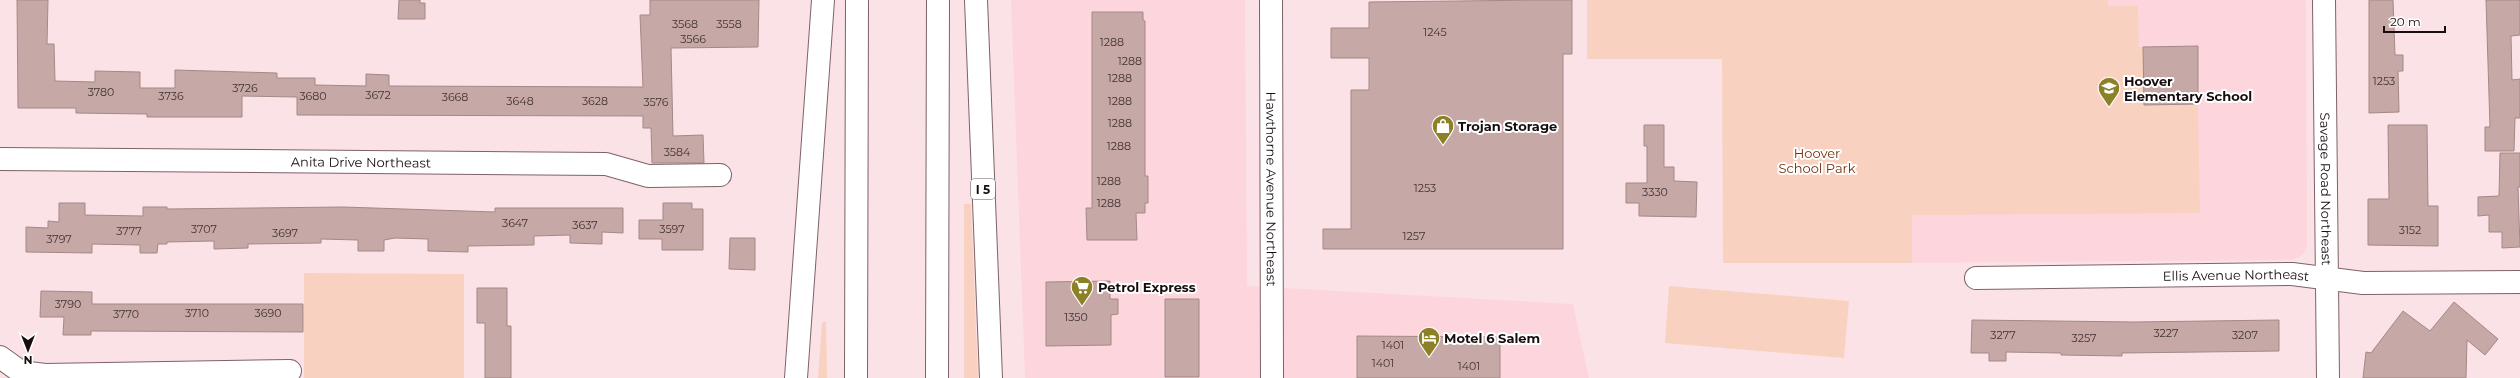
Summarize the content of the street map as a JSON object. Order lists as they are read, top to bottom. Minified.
{"streets":{"main road":["Anita Drive Northeast","I 5","Hawthorne Avenue Northeast","Savage Road Northeast","Ellis Avenue Northeast"]},"crossings":[["Savage Road Northeast","Ellis Avenue Northeast"]],"parks":["Hoover School Park"],"places":{"school or university":["Hoover Elementary School"],"shop":["Trojan Storage"],"supermarket":["Petrol Express"],"hotel":["Motel 6 Salem"]},"house_numbers":["3568","3558","1245","3566","1288","1288","1288","1253","3726","3780","3672","3736","3680","3668","3648","3628","1288","3576","1288","1288","3584","1288","1253","3330","1288","3647","3637","3707","3597","3152","3777","3697","1257","3797","3790","3710","3690","3770","1350","3227","3277","3207","3257","1401","1401","1401"],"scale_bar":"20 m","north":"bottom"}
